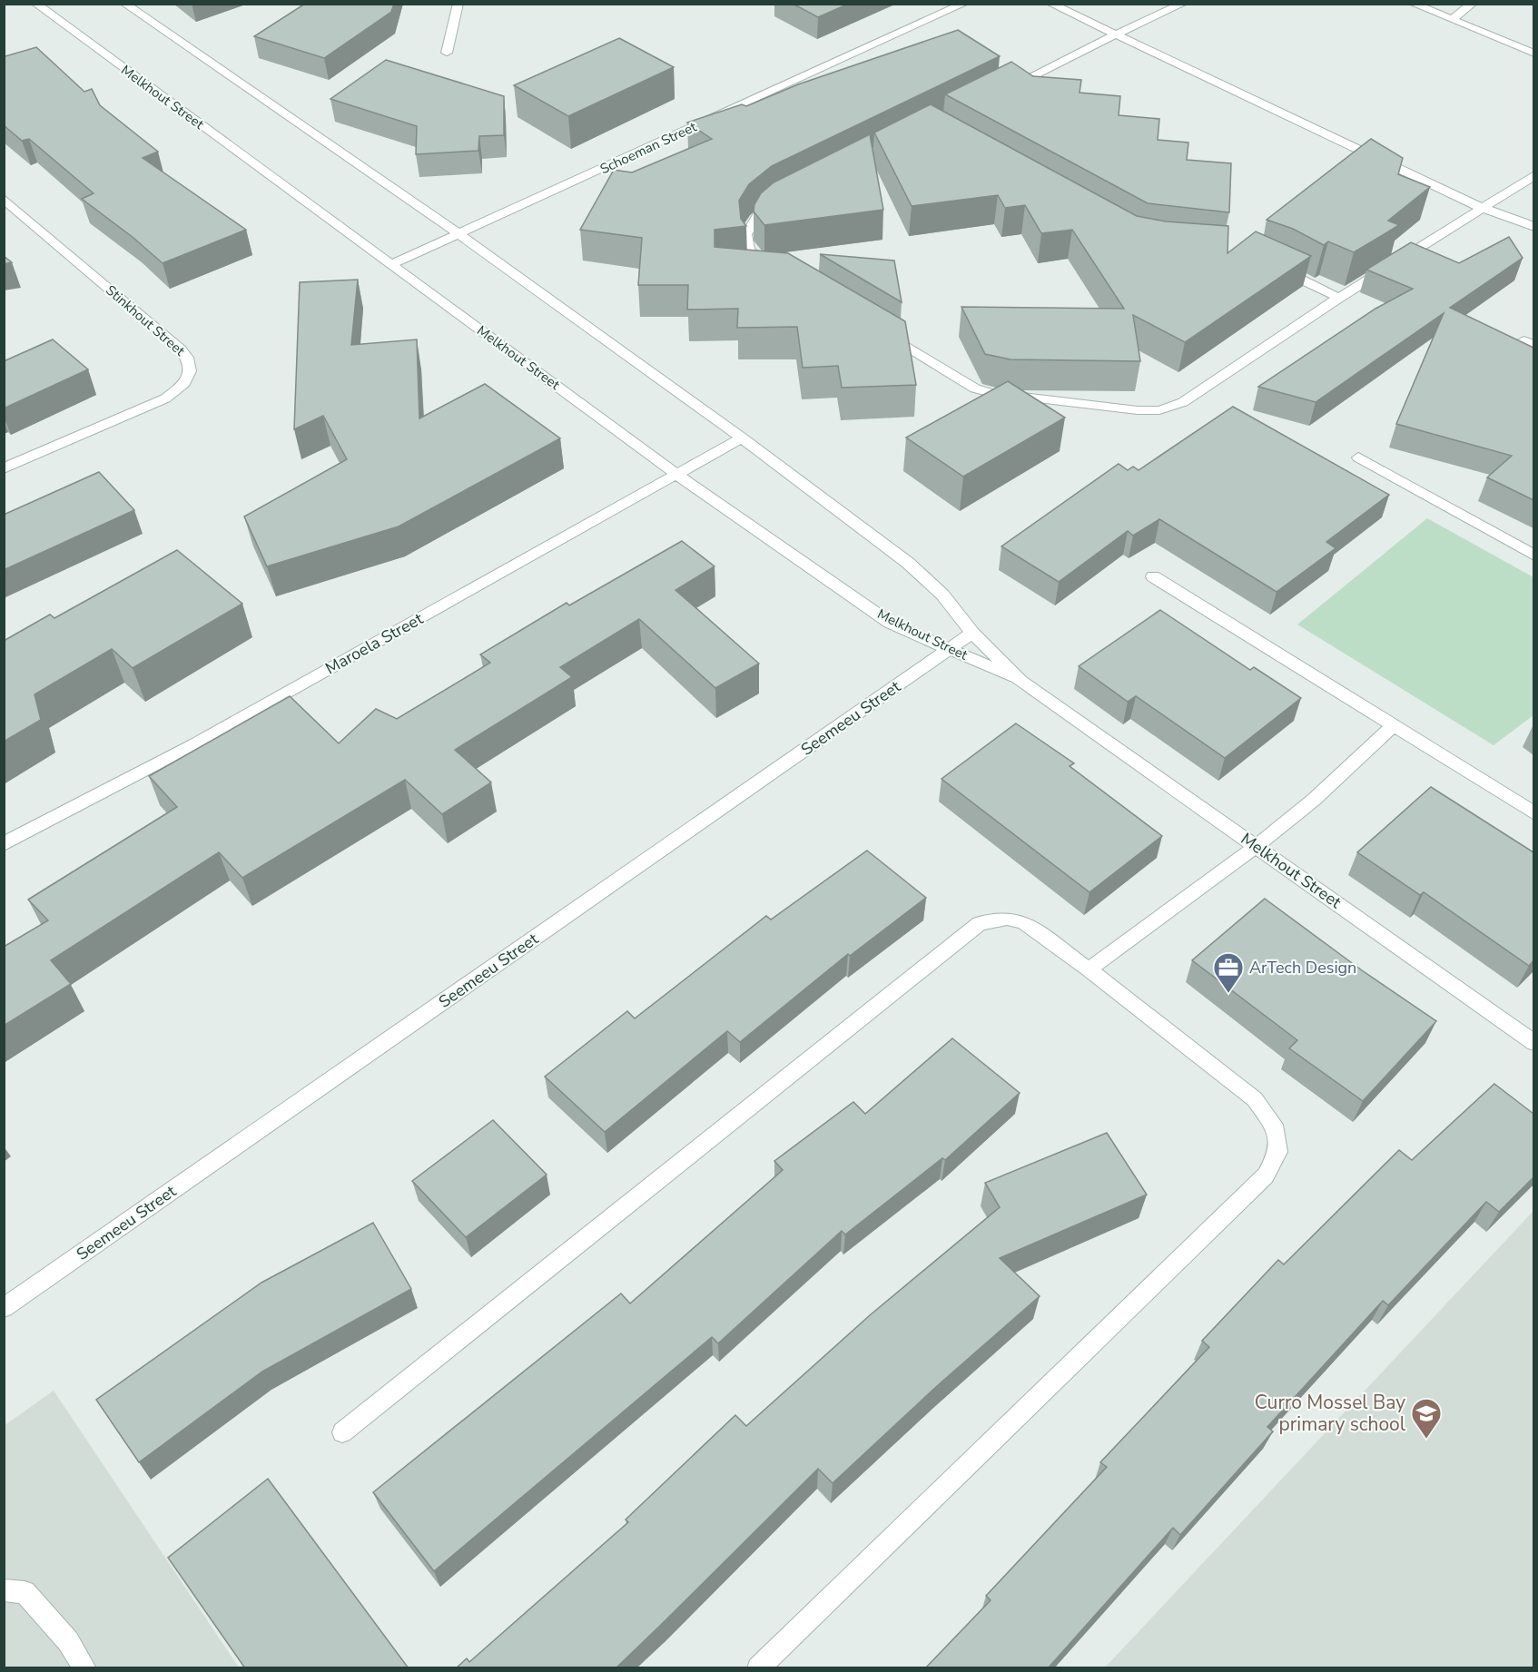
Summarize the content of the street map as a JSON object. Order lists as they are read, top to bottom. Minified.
{"streets":{"street":["Melkhout Street","Schoeman Street","Stinkhout Street","Maroela Street","Seemeeu Street"]},"crossings":[["Melkhout Street","Schoeman Street"],["Melkhout Street","Maroela Street"],["Melkhout Street","Seemeeu Street"]],"places":{"office":["ArTech Design"],"school or university":["Curro Mossel Bay primary school"]}}
